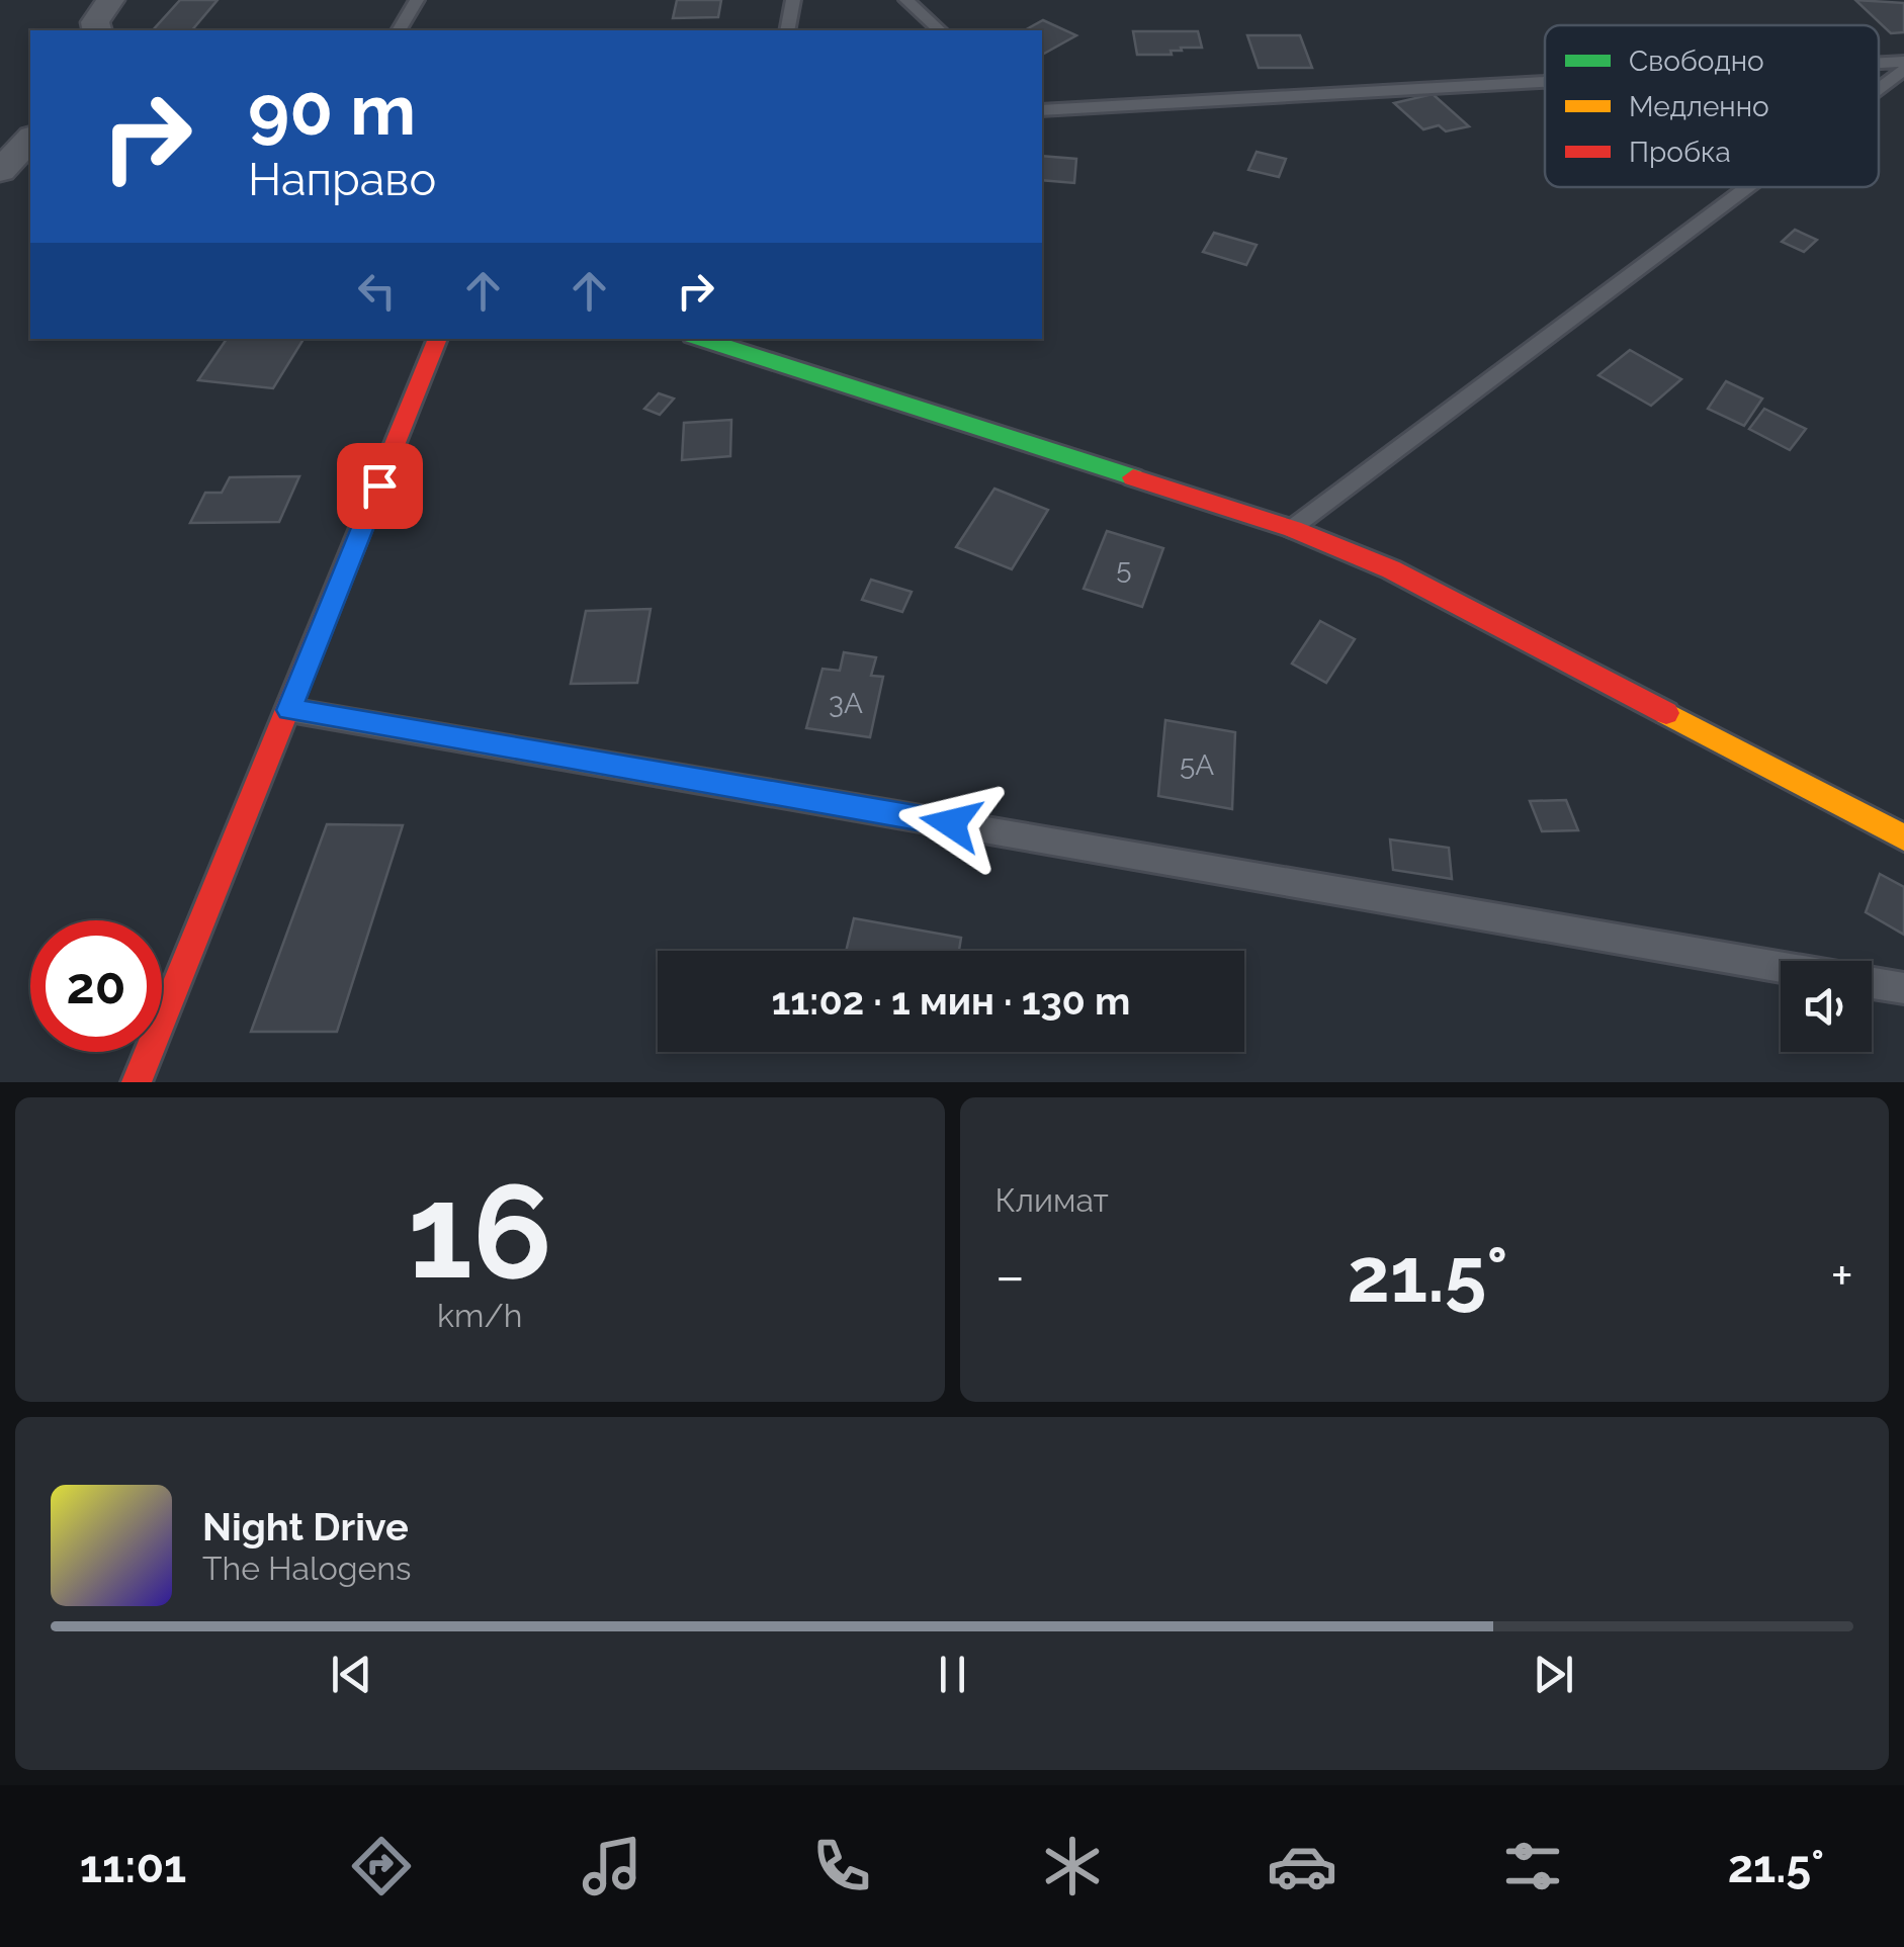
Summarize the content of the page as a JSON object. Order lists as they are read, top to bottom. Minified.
{"house_numbers":["5","3А","5А"],"legend":["Свободно","Медленно","Пробка"],"page":{"turn":["90 m","Направо"],"limit":"20","trip":"11:02 · 1 мин · 130 m","tile":[["16","km/h"],"Климат"],"heat":["−","21.5°","+"],"song":["Night Drive","The Halogens"],"tabs":["11:01","21.5°"]}}
